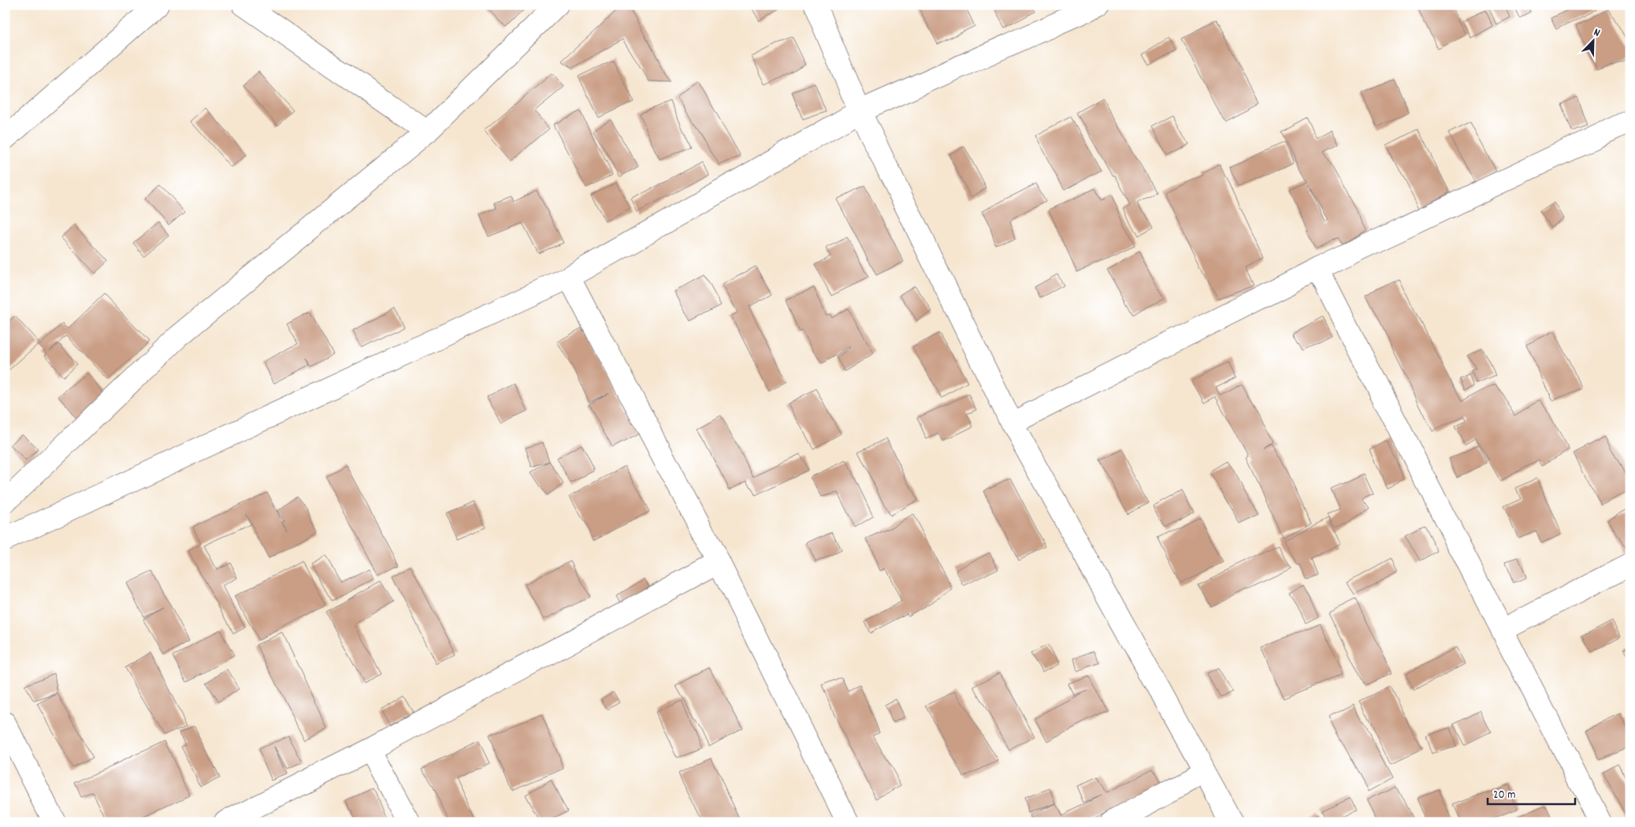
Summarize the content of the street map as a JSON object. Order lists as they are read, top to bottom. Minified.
{"scale_bar":"20 m","north":"top right"}
